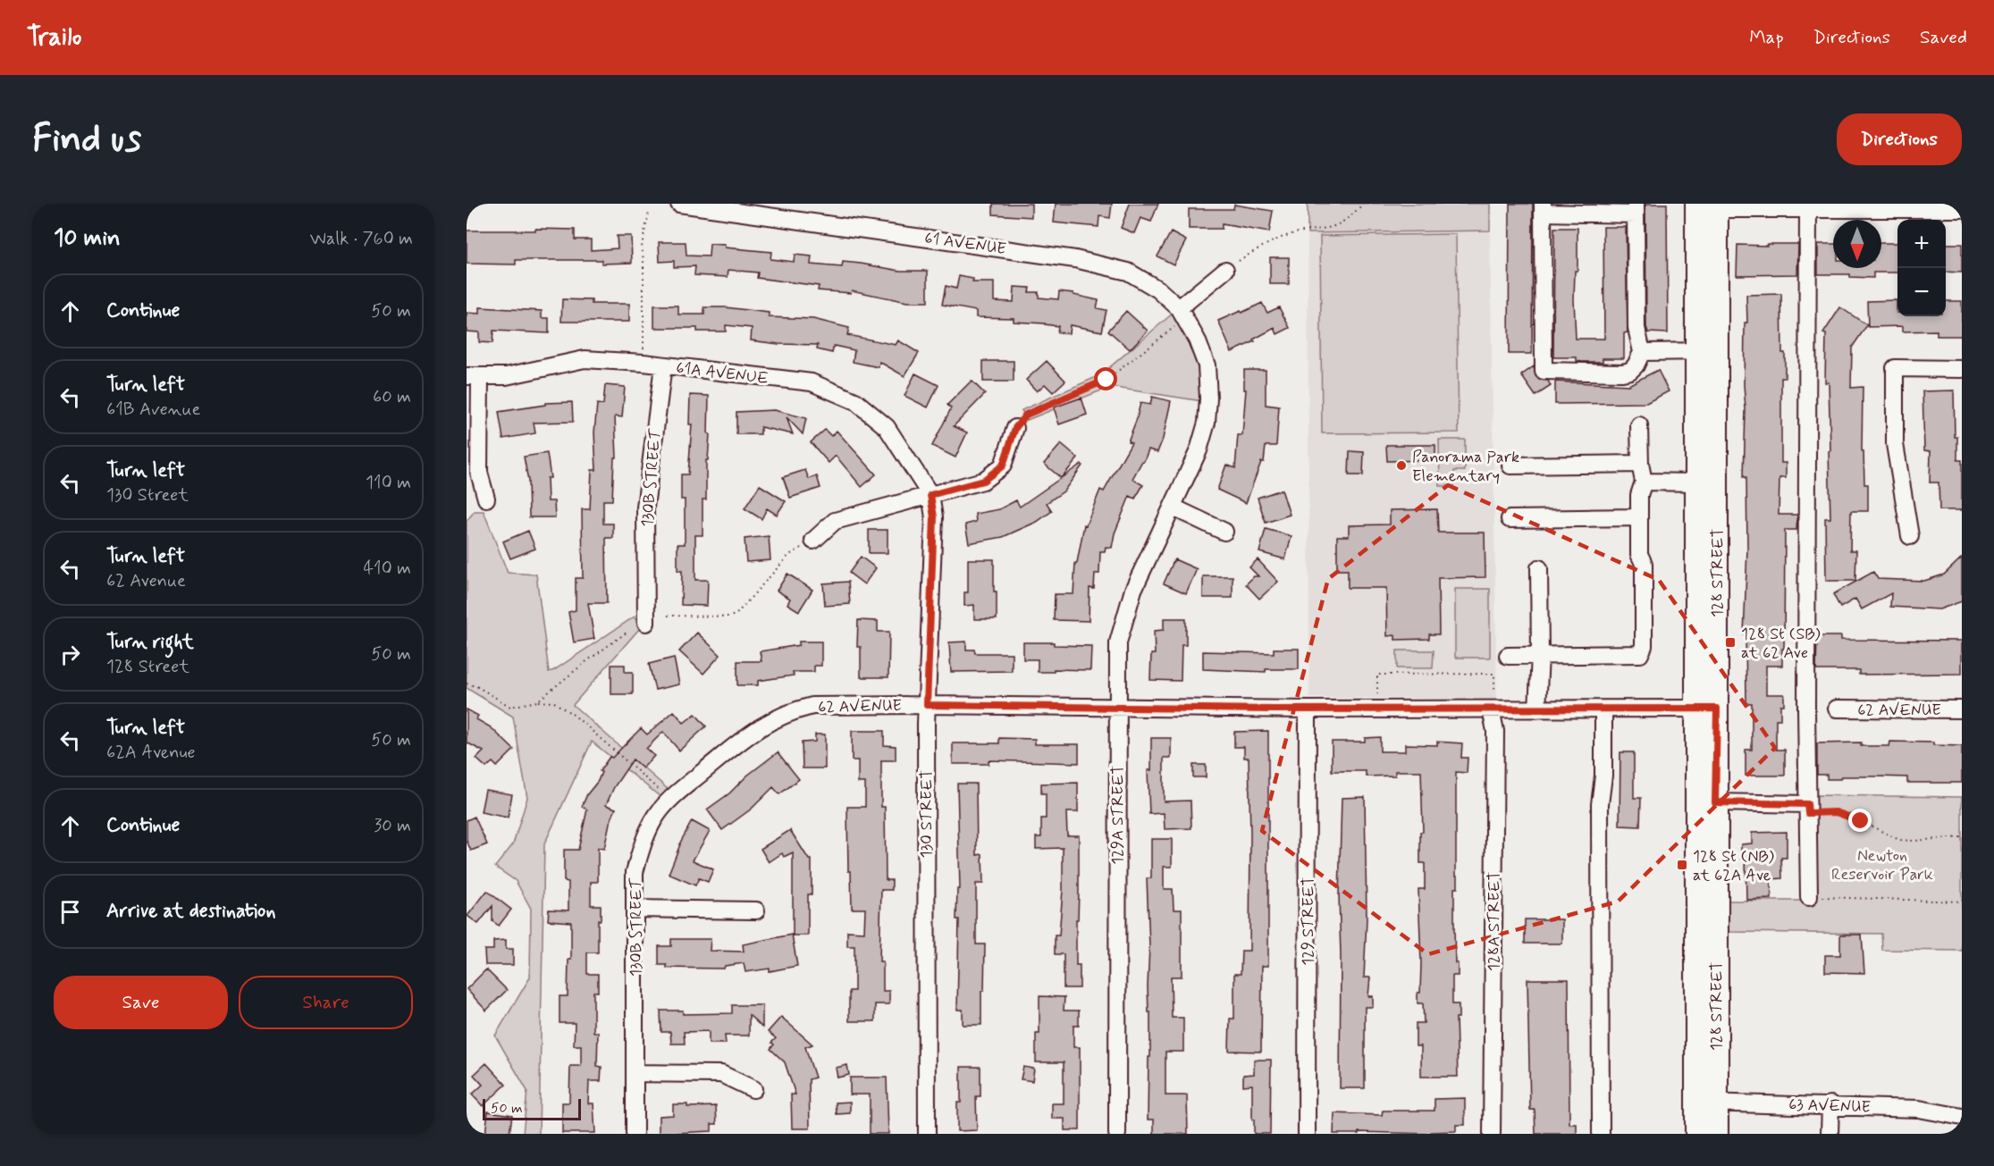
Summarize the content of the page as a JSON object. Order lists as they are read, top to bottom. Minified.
{"streets":{"main road":["128 STREET"],"street":["61 AVENUE","61A AVENUE","130B STREET","62 AVENUE","130 STREET","129A STREET","129 STREET","128A STREET","63 AVENUE"]},"crossings":[["61 AVENUE","129A STREET"],["61A AVENUE","130B STREET"],["61A AVENUE","130 STREET"],["130B STREET","62 AVENUE"],["128 STREET","62 AVENUE"],["128 STREET","63 AVENUE"],["62 AVENUE","130 STREET"],["62 AVENUE","129A STREET"],["62 AVENUE","129 STREET"],["62 AVENUE","128A STREET"]],"parks":["Newton Reservoir Park"],"places":{"other":["Panorama Park Elementary"],"transit":["128 St (SB) at 62 Ave","128 St (NB) at 62A Ave"]},"scale_bar":"50 m","north":"bottom","page":{"header":"Trailo","nav":["Map","Directions","Saved"],"buttons":["Directions",["Save","Share"]],"title":"Find us","heading":["10 min","Walk · 760 m"],"map_buttons":["+","−"],"list":[["Continue","50 m"],["Turn left","61B Avenue","60 m"],["Turn left","130 Street","110 m"],["Turn left","62 Avenue","410 m"],["Turn right","128 Street","50 m"],["Turn left","62A Avenue","50 m"],["Continue","30 m"],"Arrive at destination"],"scale":"50 m"}}
